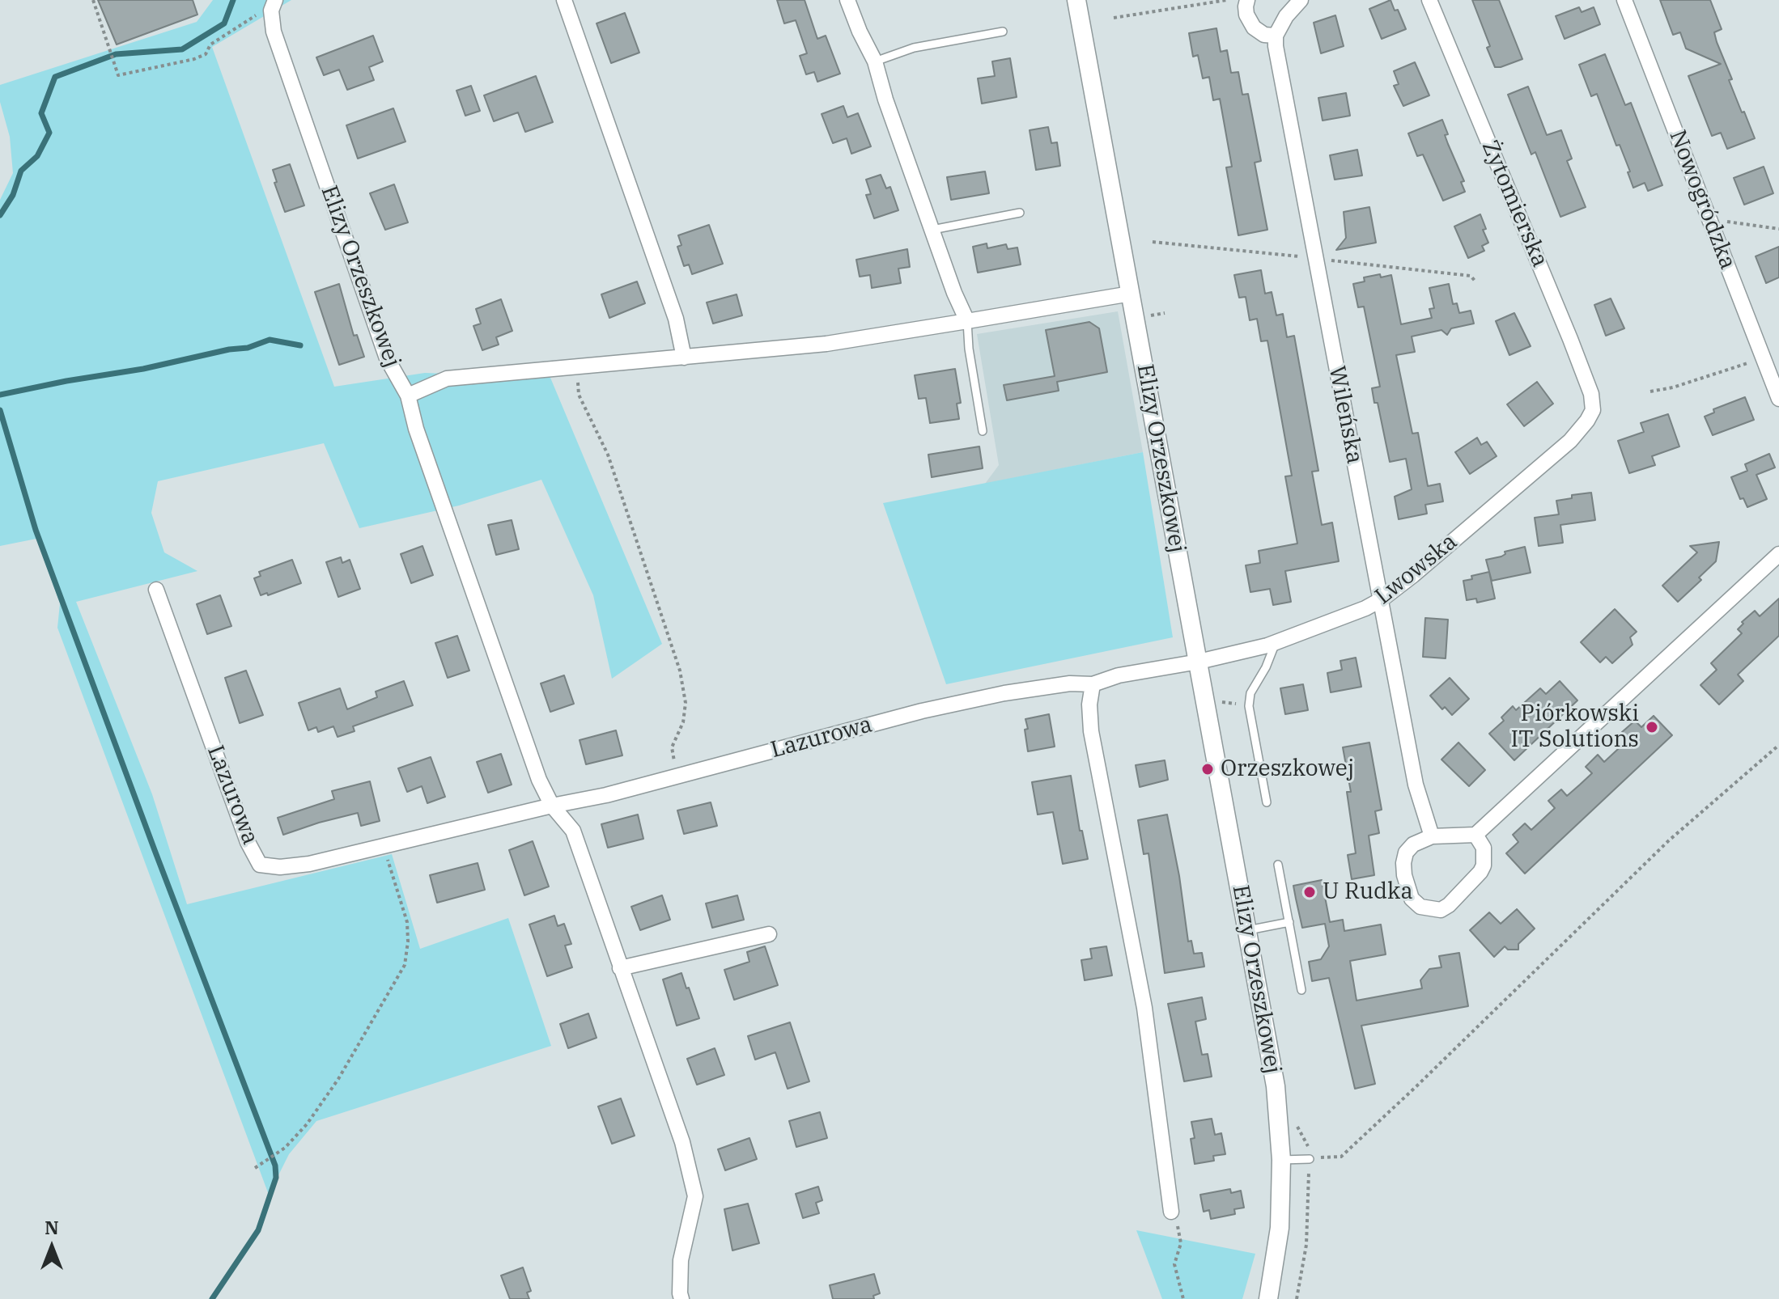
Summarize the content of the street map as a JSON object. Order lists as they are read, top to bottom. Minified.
{"streets":{"street":["Nowogródzka","Żytomierska","Elizy Orzeszkowej","Wileńska","Lwowska","Lazurowa"]},"crossings":[["Żytomierska","Lwowska"],["Elizy Orzeszkowej","Lwowska"],["Wileńska","Lwowska"]],"places":["Piórkowski IT Solutions","Orzeszkowej","U Rudka"],"north":"top"}
